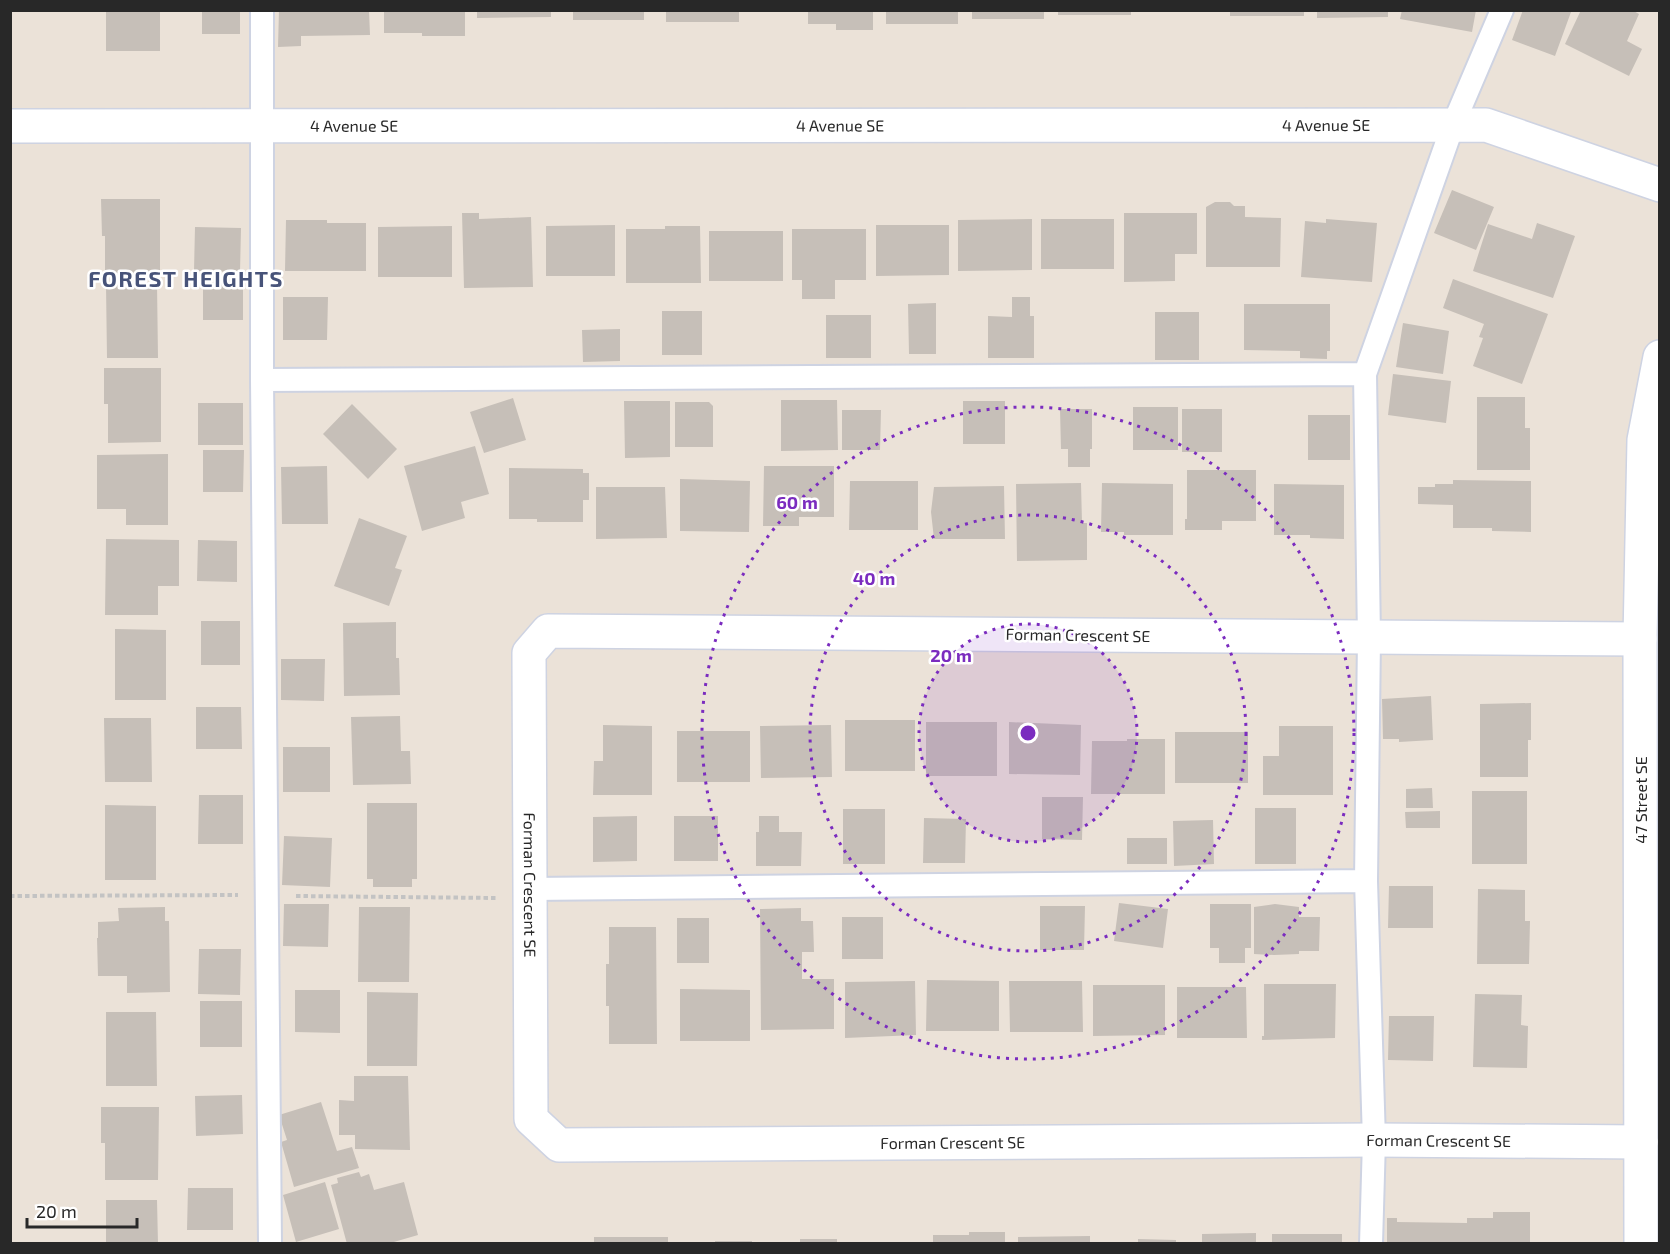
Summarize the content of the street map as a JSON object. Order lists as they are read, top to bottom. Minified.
{"streets":{"street":["4 Avenue SE","Forman Crescent SE","47 Street SE"]},"crossings":[["Forman Crescent SE","47 Street SE"]],"districts":["FOREST HEIGHTS"],"scale_bar":"20 m","rings":["60 m","40 m","20 m"]}
